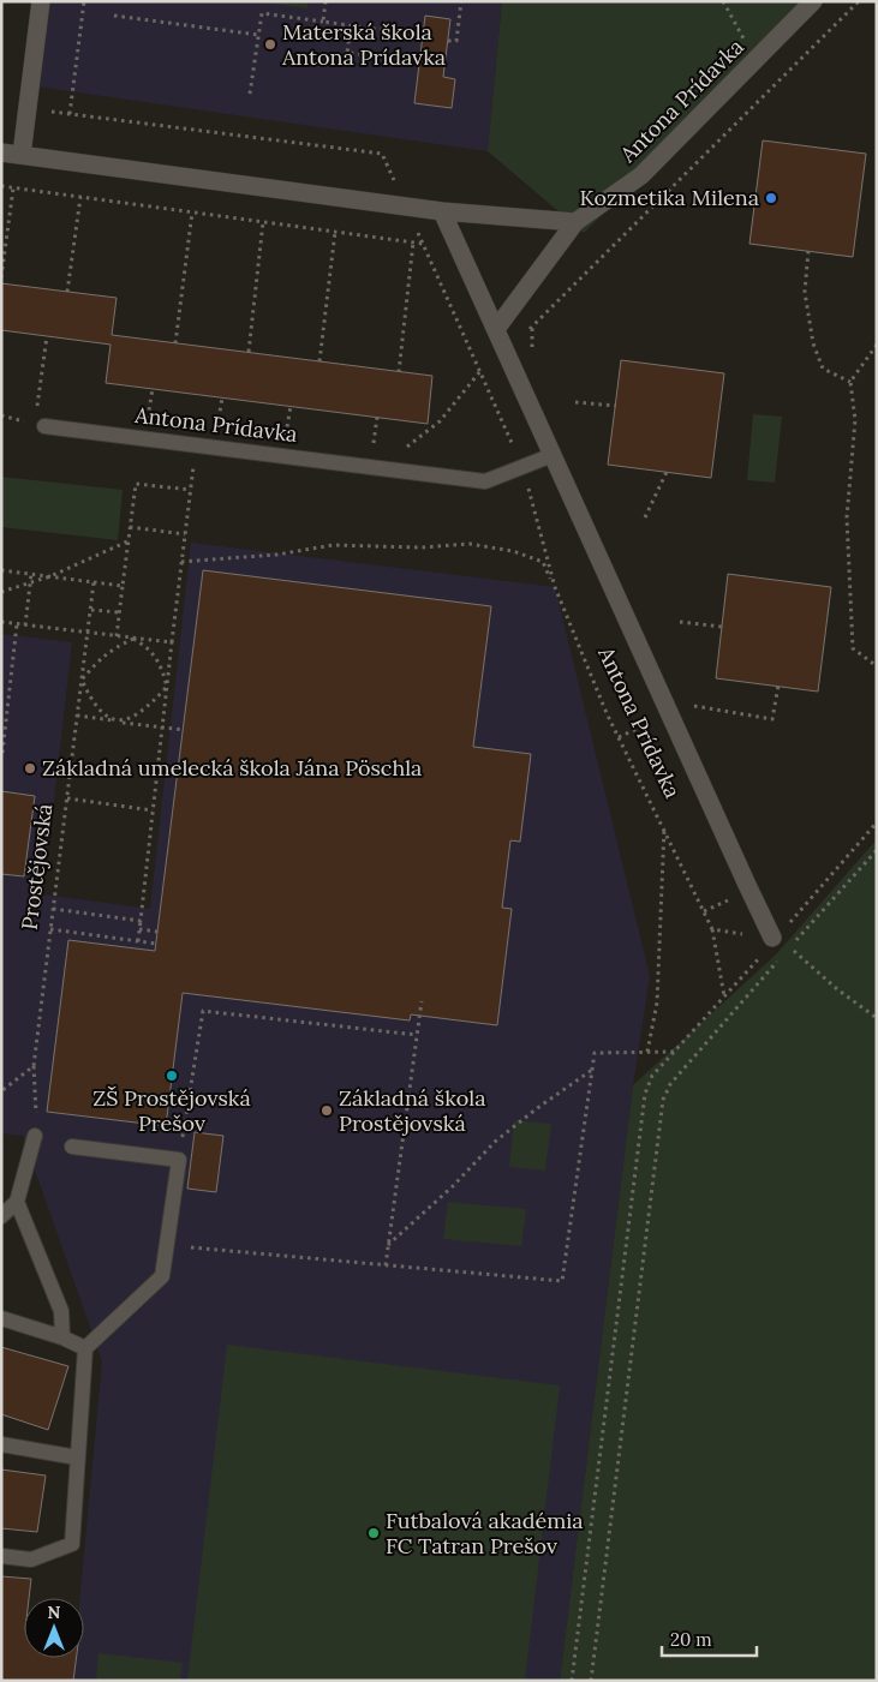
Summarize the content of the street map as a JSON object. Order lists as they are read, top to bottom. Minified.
{"streets":{"street":["Antona Prídavka"],"path":["Prostějovská"]},"places":["Materská škola Antona Prídavka","Kozmetika Milena","Základná umelecká škola Jána Pöschla","ZŠ Prostějovská Prešov","Základná škola Prostějovská","Futbalová akadémia FC Tatran Prešov"],"scale_bar":"20 m","north":"top"}
